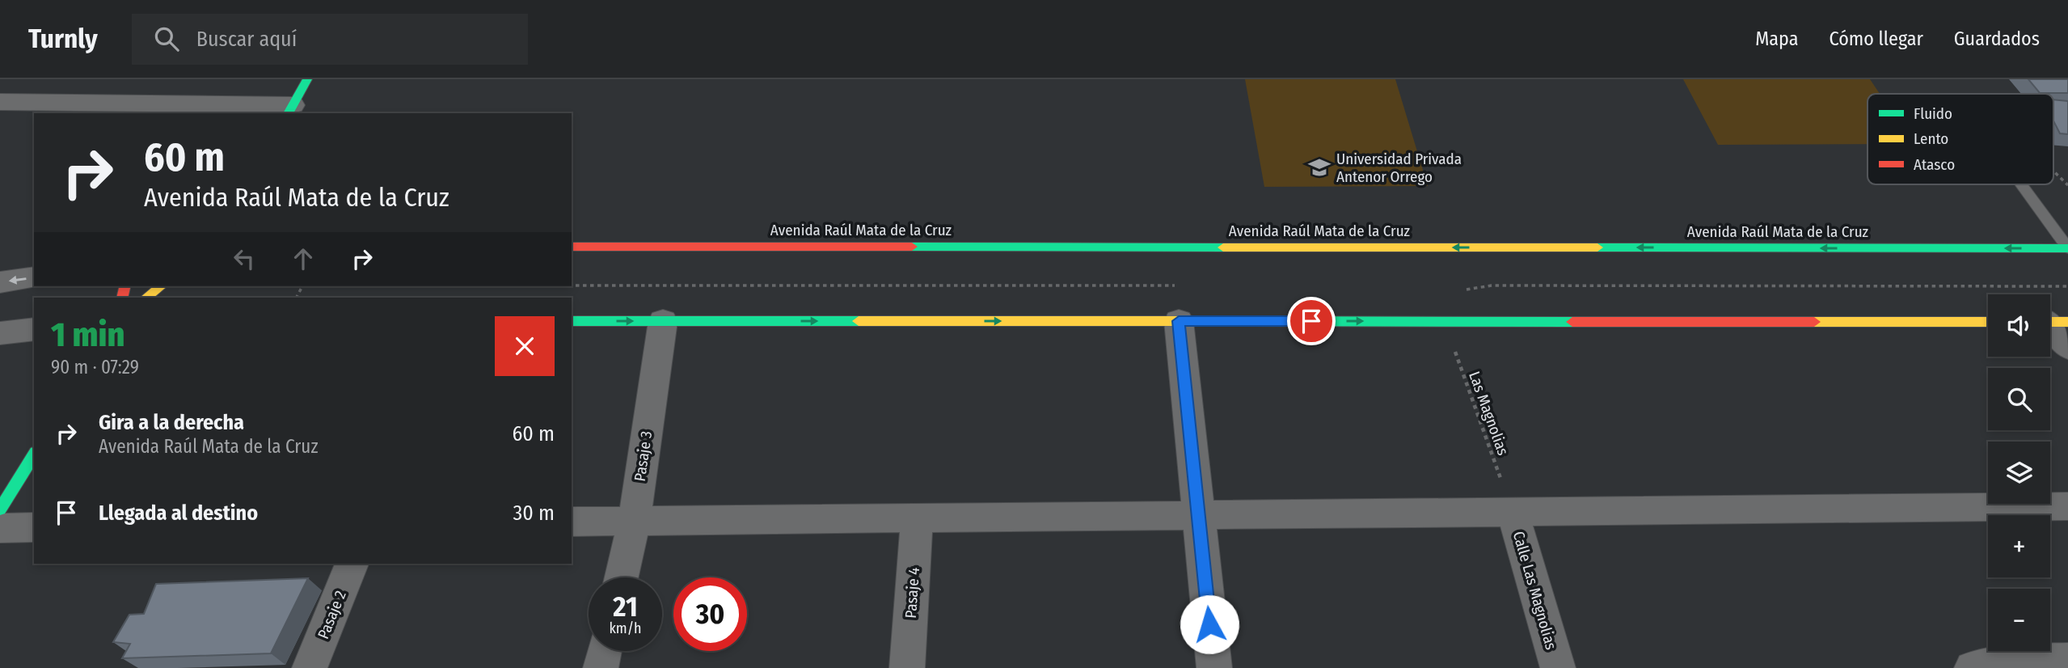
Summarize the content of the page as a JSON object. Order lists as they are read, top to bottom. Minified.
{"streets":{"main road":["Avenida Raúl Mata de la Cruz"],"street":["Pasaje 3","Calle Las Magnolias","Pasaje 4","Pasaje 2"],"path":["Las Magnolias"]},"crossings":[["Las Magnolias","Calle Las Magnolias"]],"places":{"school or university":["Universidad Privada Antenor Orrego"]},"legend":["Fluido","Lento","Atasco"],"page":{"header":"Turnly","search":"Buscar aquí","nav":["Mapa","Cómo llegar","Guardados"],"turn":["60 m","Avenida Raúl Mata de la Cruz"],"map_buttons":["+","−"],"heading":["1 min","90 m · 07:29"],"list":[{"name":"Gira a la derecha","note":"Avenida Raúl Mata de la Cruz","value":"60 m"},{"name":"Llegada al destino","value":"30 m"}],"speed":"21 km/h","limit":"30"}}
